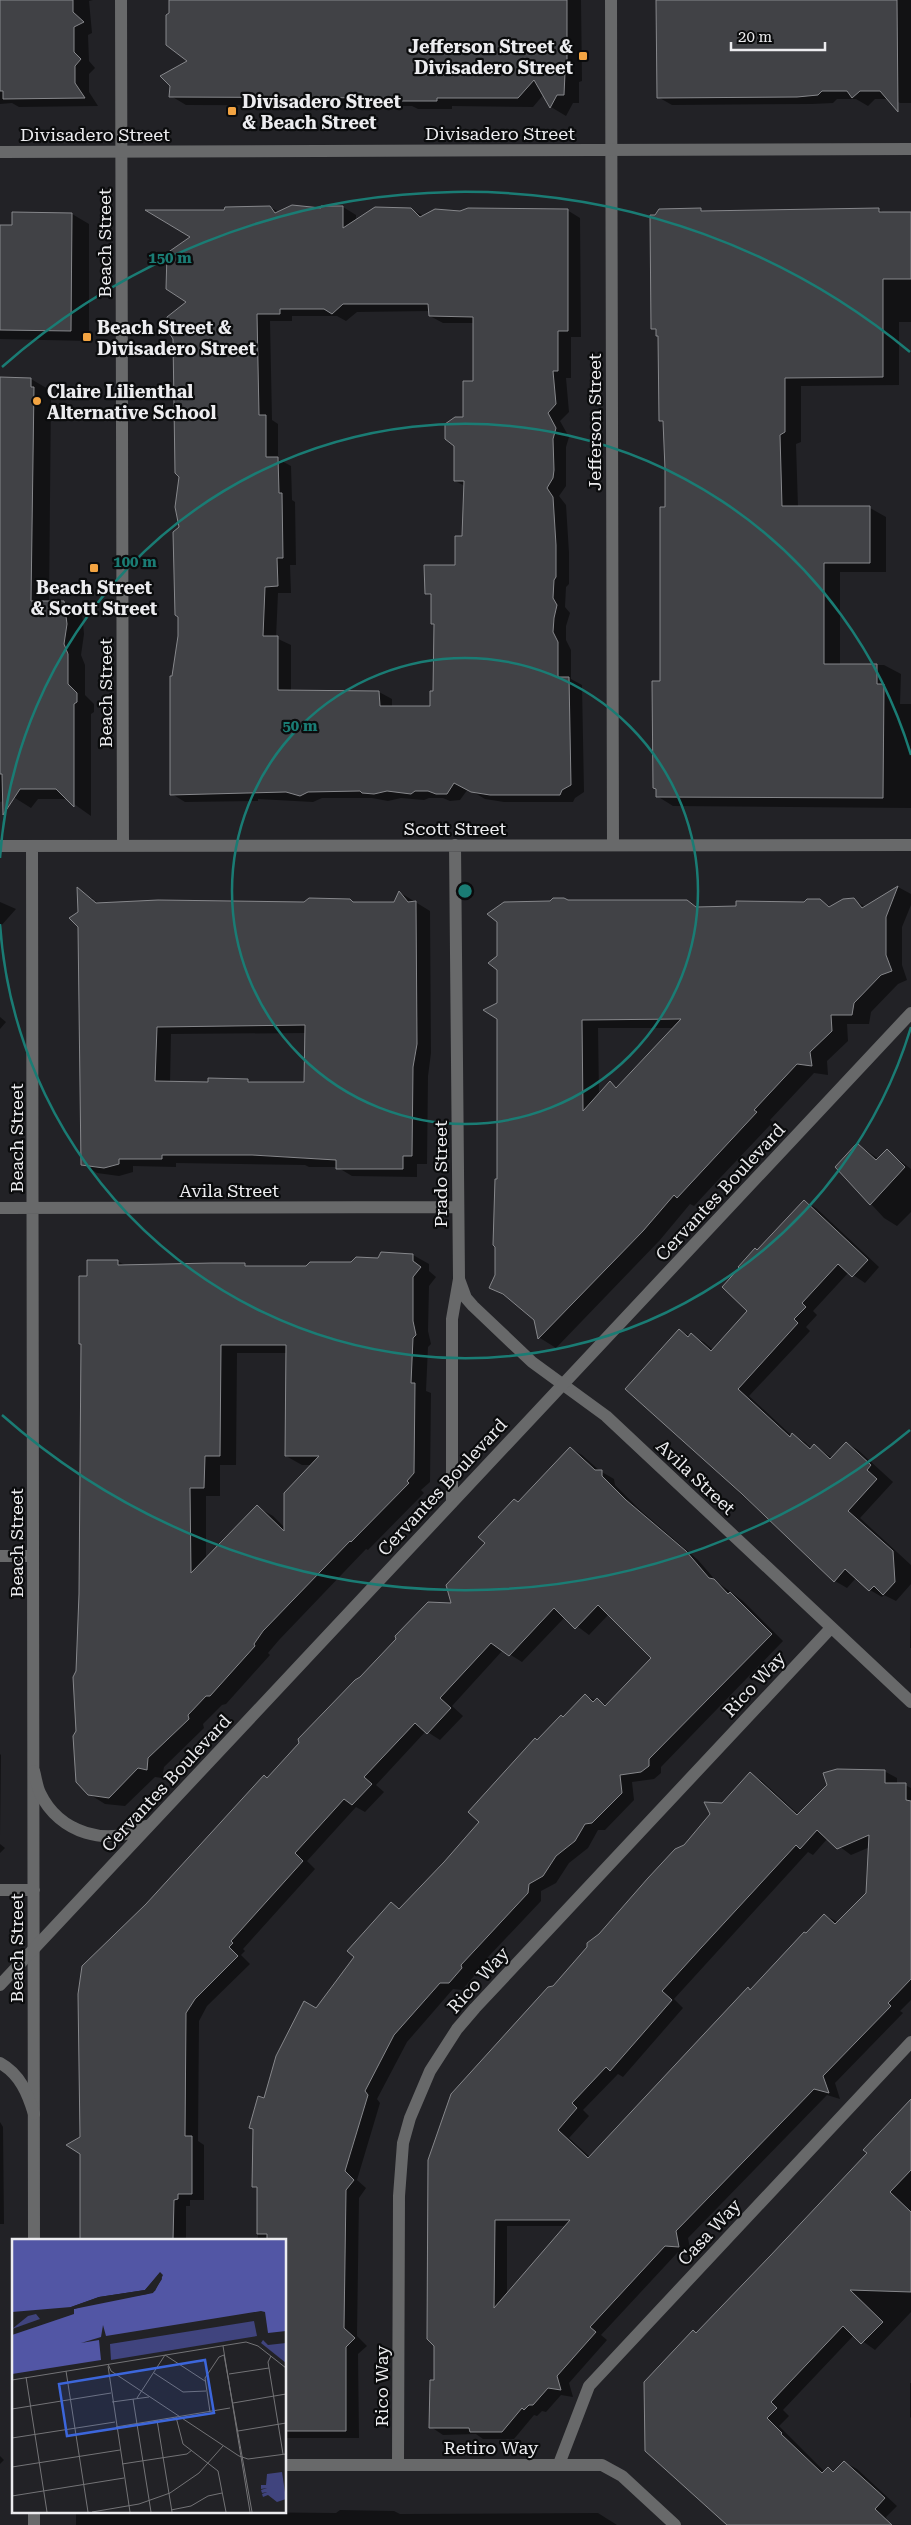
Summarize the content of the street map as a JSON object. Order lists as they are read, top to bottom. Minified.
{"streets":{"street":["Divisadero Street","Beach Street","Jefferson Street","Scott Street","Prado Street","Avila Street","Cervantes Boulevard","Rico Way","Casa Way","Retiro Way"]},"crossings":[["Divisadero Street","Beach Street"],["Divisadero Street","Jefferson Street"],["Beach Street","Scott Street"],["Beach Street","Avila Street"],["Beach Street","Cervantes Boulevard"],["Jefferson Street","Scott Street"],["Scott Street","Prado Street"],["Prado Street","Avila Street"],["Prado Street","Cervantes Boulevard"],["Avila Street","Cervantes Boulevard"],["Avila Street","Rico Way"],["Rico Way","Retiro Way"],["Casa Way","Retiro Way"]],"places":{"transit":["Jefferson Street & Divisadero Street","Divisadero Street & Beach Street","Beach Street & Divisadero Street","Beach Street & Scott Street"],"other":["Claire Lilienthal Alternative School"]},"scale_bar":"20 m","rings":["150 m","100 m","50 m"]}
